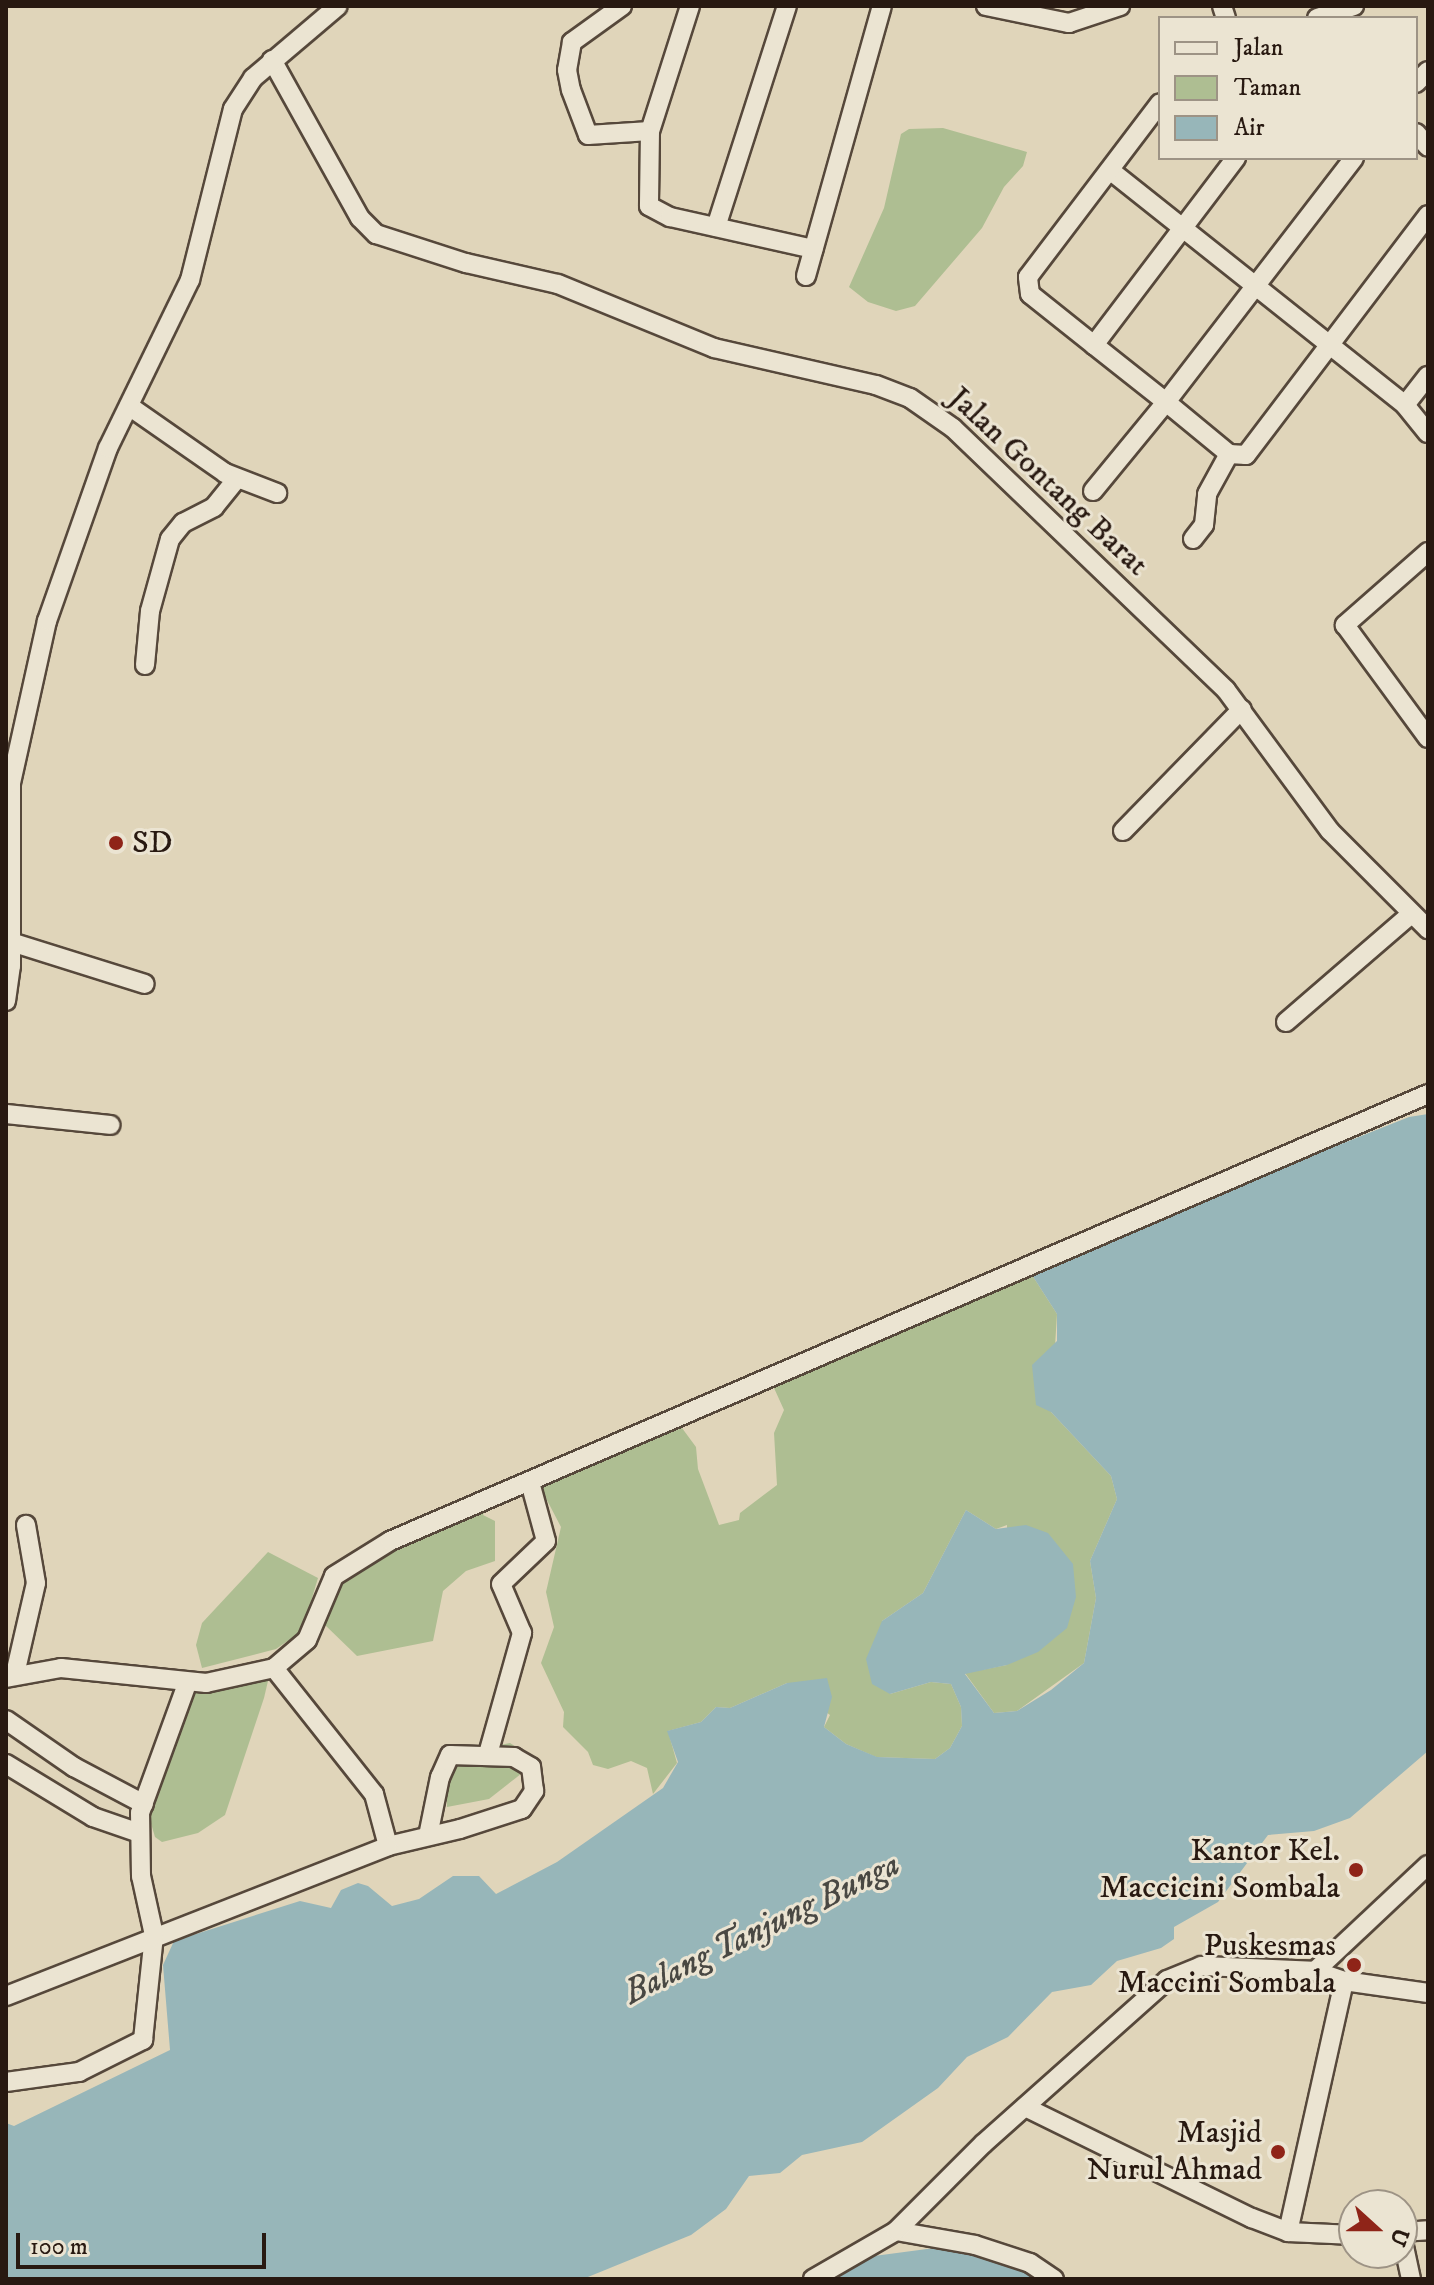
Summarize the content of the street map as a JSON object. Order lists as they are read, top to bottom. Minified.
{"streets":{"street":["Jalan Gontang Barat"]},"water":["Balang Tanjung Bunga"],"places":["SD","Kantor Kel. Maccicini Sombala","Puskesmas Maccini Sombala","Masjid Nurul Ahmad"],"legend":["Jalan","Taman","Air"],"scale_bar":"100 m","north":"right"}
